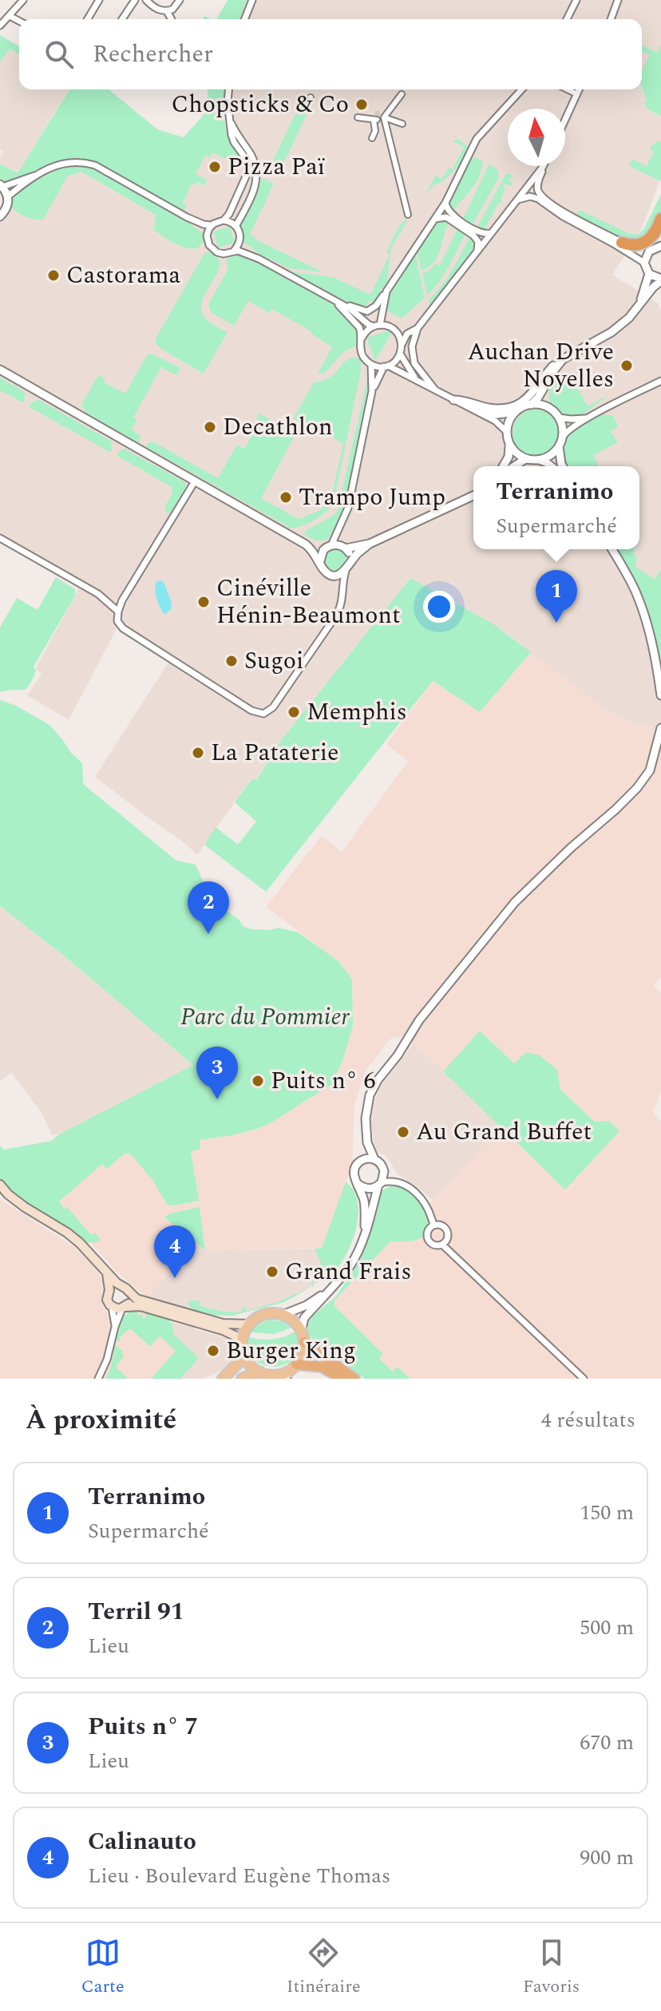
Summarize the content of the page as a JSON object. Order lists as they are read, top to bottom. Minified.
{"parks":["Parc du Pommier"],"places":["Chopsticks & Co","Pizza Paï","Castorama","Auchan Drive Noyelles","Decathlon","Trampo Jump","Cinéville Hénin-Beaumont","Sugoi","Memphis","La Pataterie","Puits n° 6","Au Grand Buffet","Grand Frais","Burger King"],"north":"top","page":{"search":"Rechercher","popup":["Terranimo","Supermarché"],"pins":["1","2","3","4"],"heading":["À proximité","4 résultats"],"list":[{"mark":"1","name":"Terranimo","note":"Supermarché","value":"150 m"},{"mark":"2","name":"Terril 91","note":"Lieu","value":"500 m"},{"mark":"3","name":"Puits n° 7","note":"Lieu","value":"670 m"},{"mark":"4","name":"Calinauto","note":"Lieu · Boulevard Eugène Thomas","value":"900 m"}],"nav":["Carte","Itinéraire","Favoris"]}}
